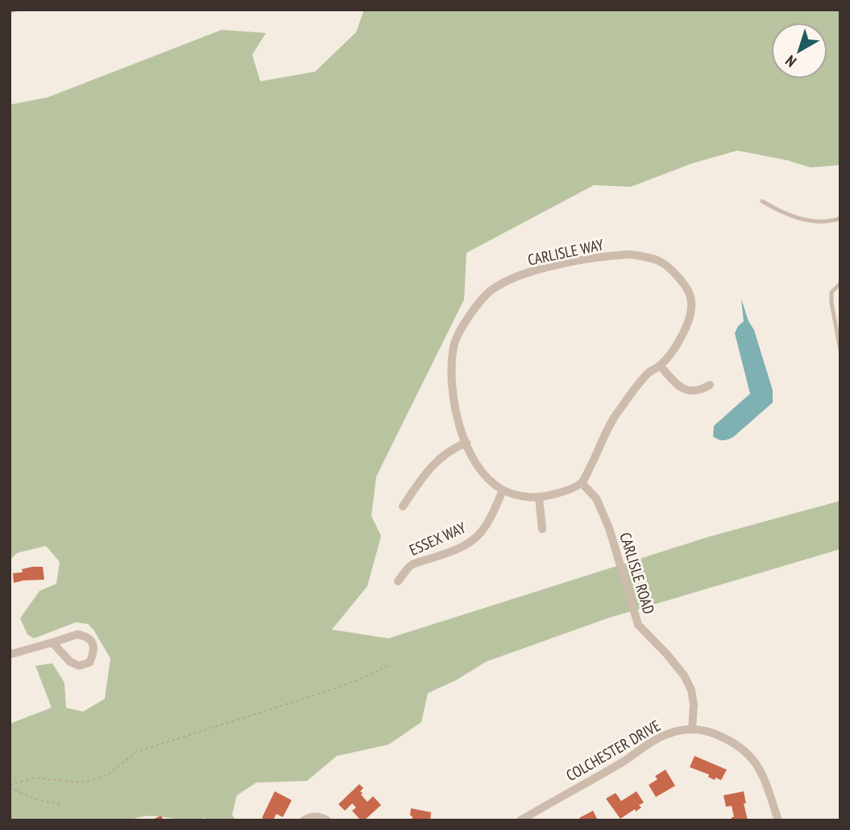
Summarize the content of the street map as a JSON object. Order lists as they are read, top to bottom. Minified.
{"streets":{"street":["CARLISLE WAY","ESSEX WAY","CARLISLE ROAD","COLCHESTER DRIVE"]},"crossings":[["CARLISLE WAY","ESSEX WAY"],["CARLISLE WAY","CARLISLE ROAD"],["CARLISLE ROAD","COLCHESTER DRIVE"]],"north":"bottom left"}
